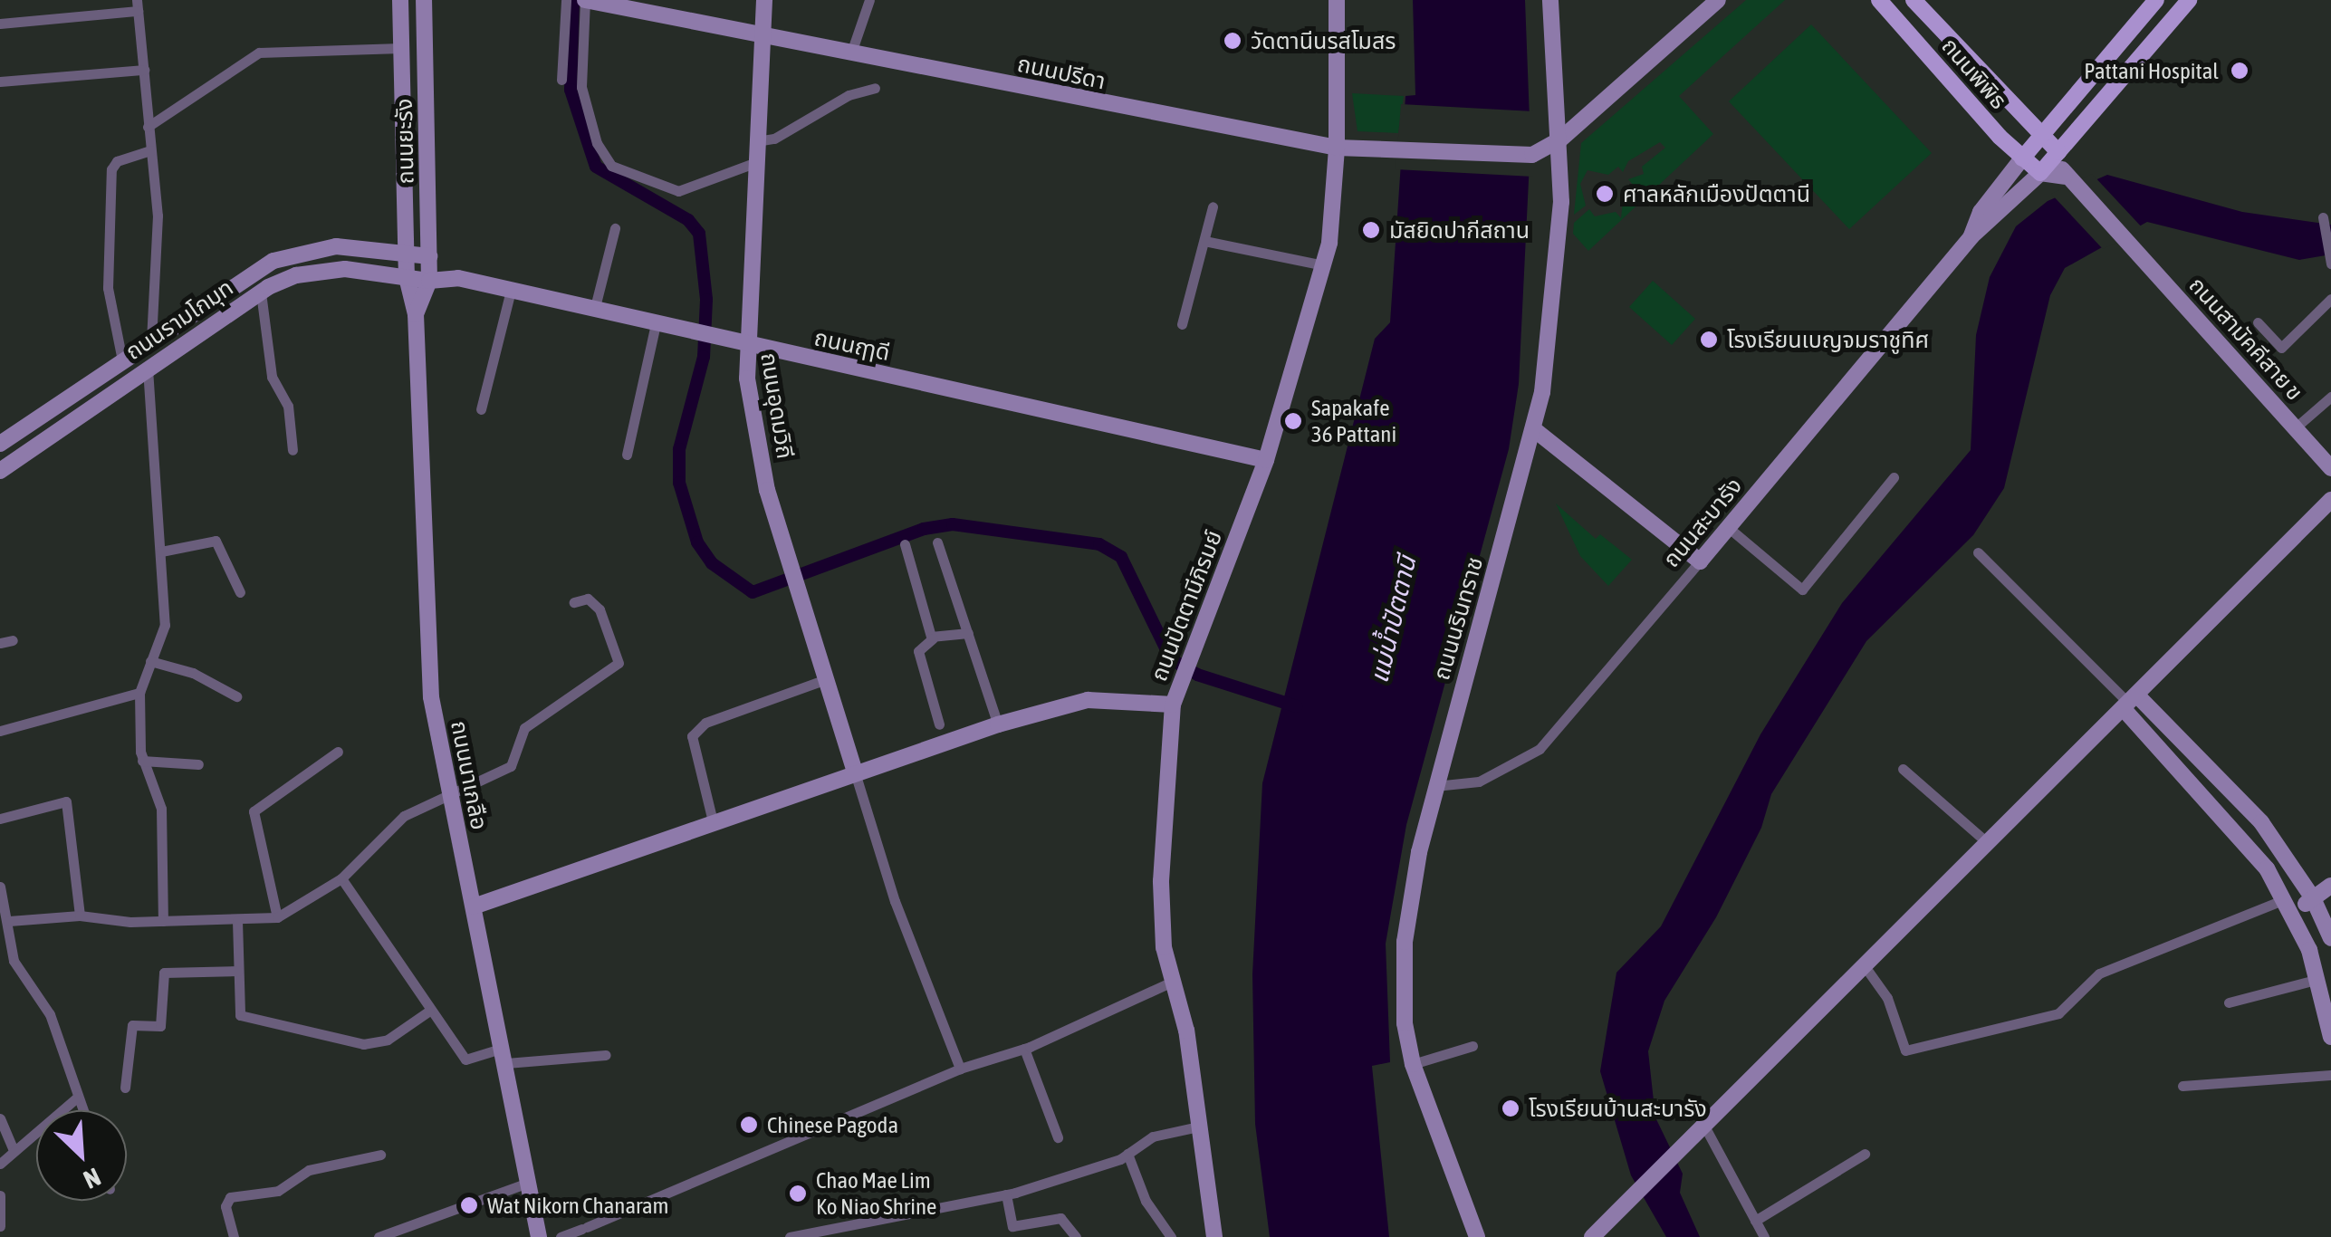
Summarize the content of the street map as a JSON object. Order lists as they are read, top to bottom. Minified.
{"streets":{"main road":["ถนนพิพิธ"],"street":["ถนนปรีดา","ถนนยะรัง","ถนนรามโกมุท","ถนนสามัคคีสาย ข","ถนนฤๅดี","ถนนอุดมวิถี","ถนนสะบารัง","ถนนปัตตานีภิรมย์","ถนนนรินทราช","ถนนนาเกลือ"]},"crossings":[["ถนนปรีดา","ถนนอุดมวิถี"],["ถนนปรีดา","ถนนปัตตานีภิรมย์"],["ถนนปรีดา","ถนนนรินทราช"],["ถนนยะรัง","ถนนรามโกมุท"],["ถนนยะรัง","ถนนฤๅดี"],["ถนนยะรัง","ถนนนาเกลือ"],["ถนนรามโกมุท","ถนนฤๅดี"],["ถนนรามโกมุท","ถนนนาเกลือ"],["ถนนฤๅดี","ถนนอุดมวิถี"],["ถนนฤๅดี","ถนนปัตตานีภิรมย์"],["ถนนฤๅดี","ถนนนาเกลือ"],["ถนนสะบารัง","ถนนนรินทราช"]],"water":["แม่น้ำปัตตานี"],"places":["วัดตานีนรสโมสร","Pattani Hospital","ศาลหลักเมืองปัตตานี","มัสยิดปากีสถาน","โรงเรียนเบญจมราชูทิศ","Sapakafe 36 Pattani","โรงเรียนบ้านสะบารัง","Chinese Pagoda","Chao Mae Lim Ko Niao Shrine","Wat Nikorn Chanaram"],"north":"bottom right"}
